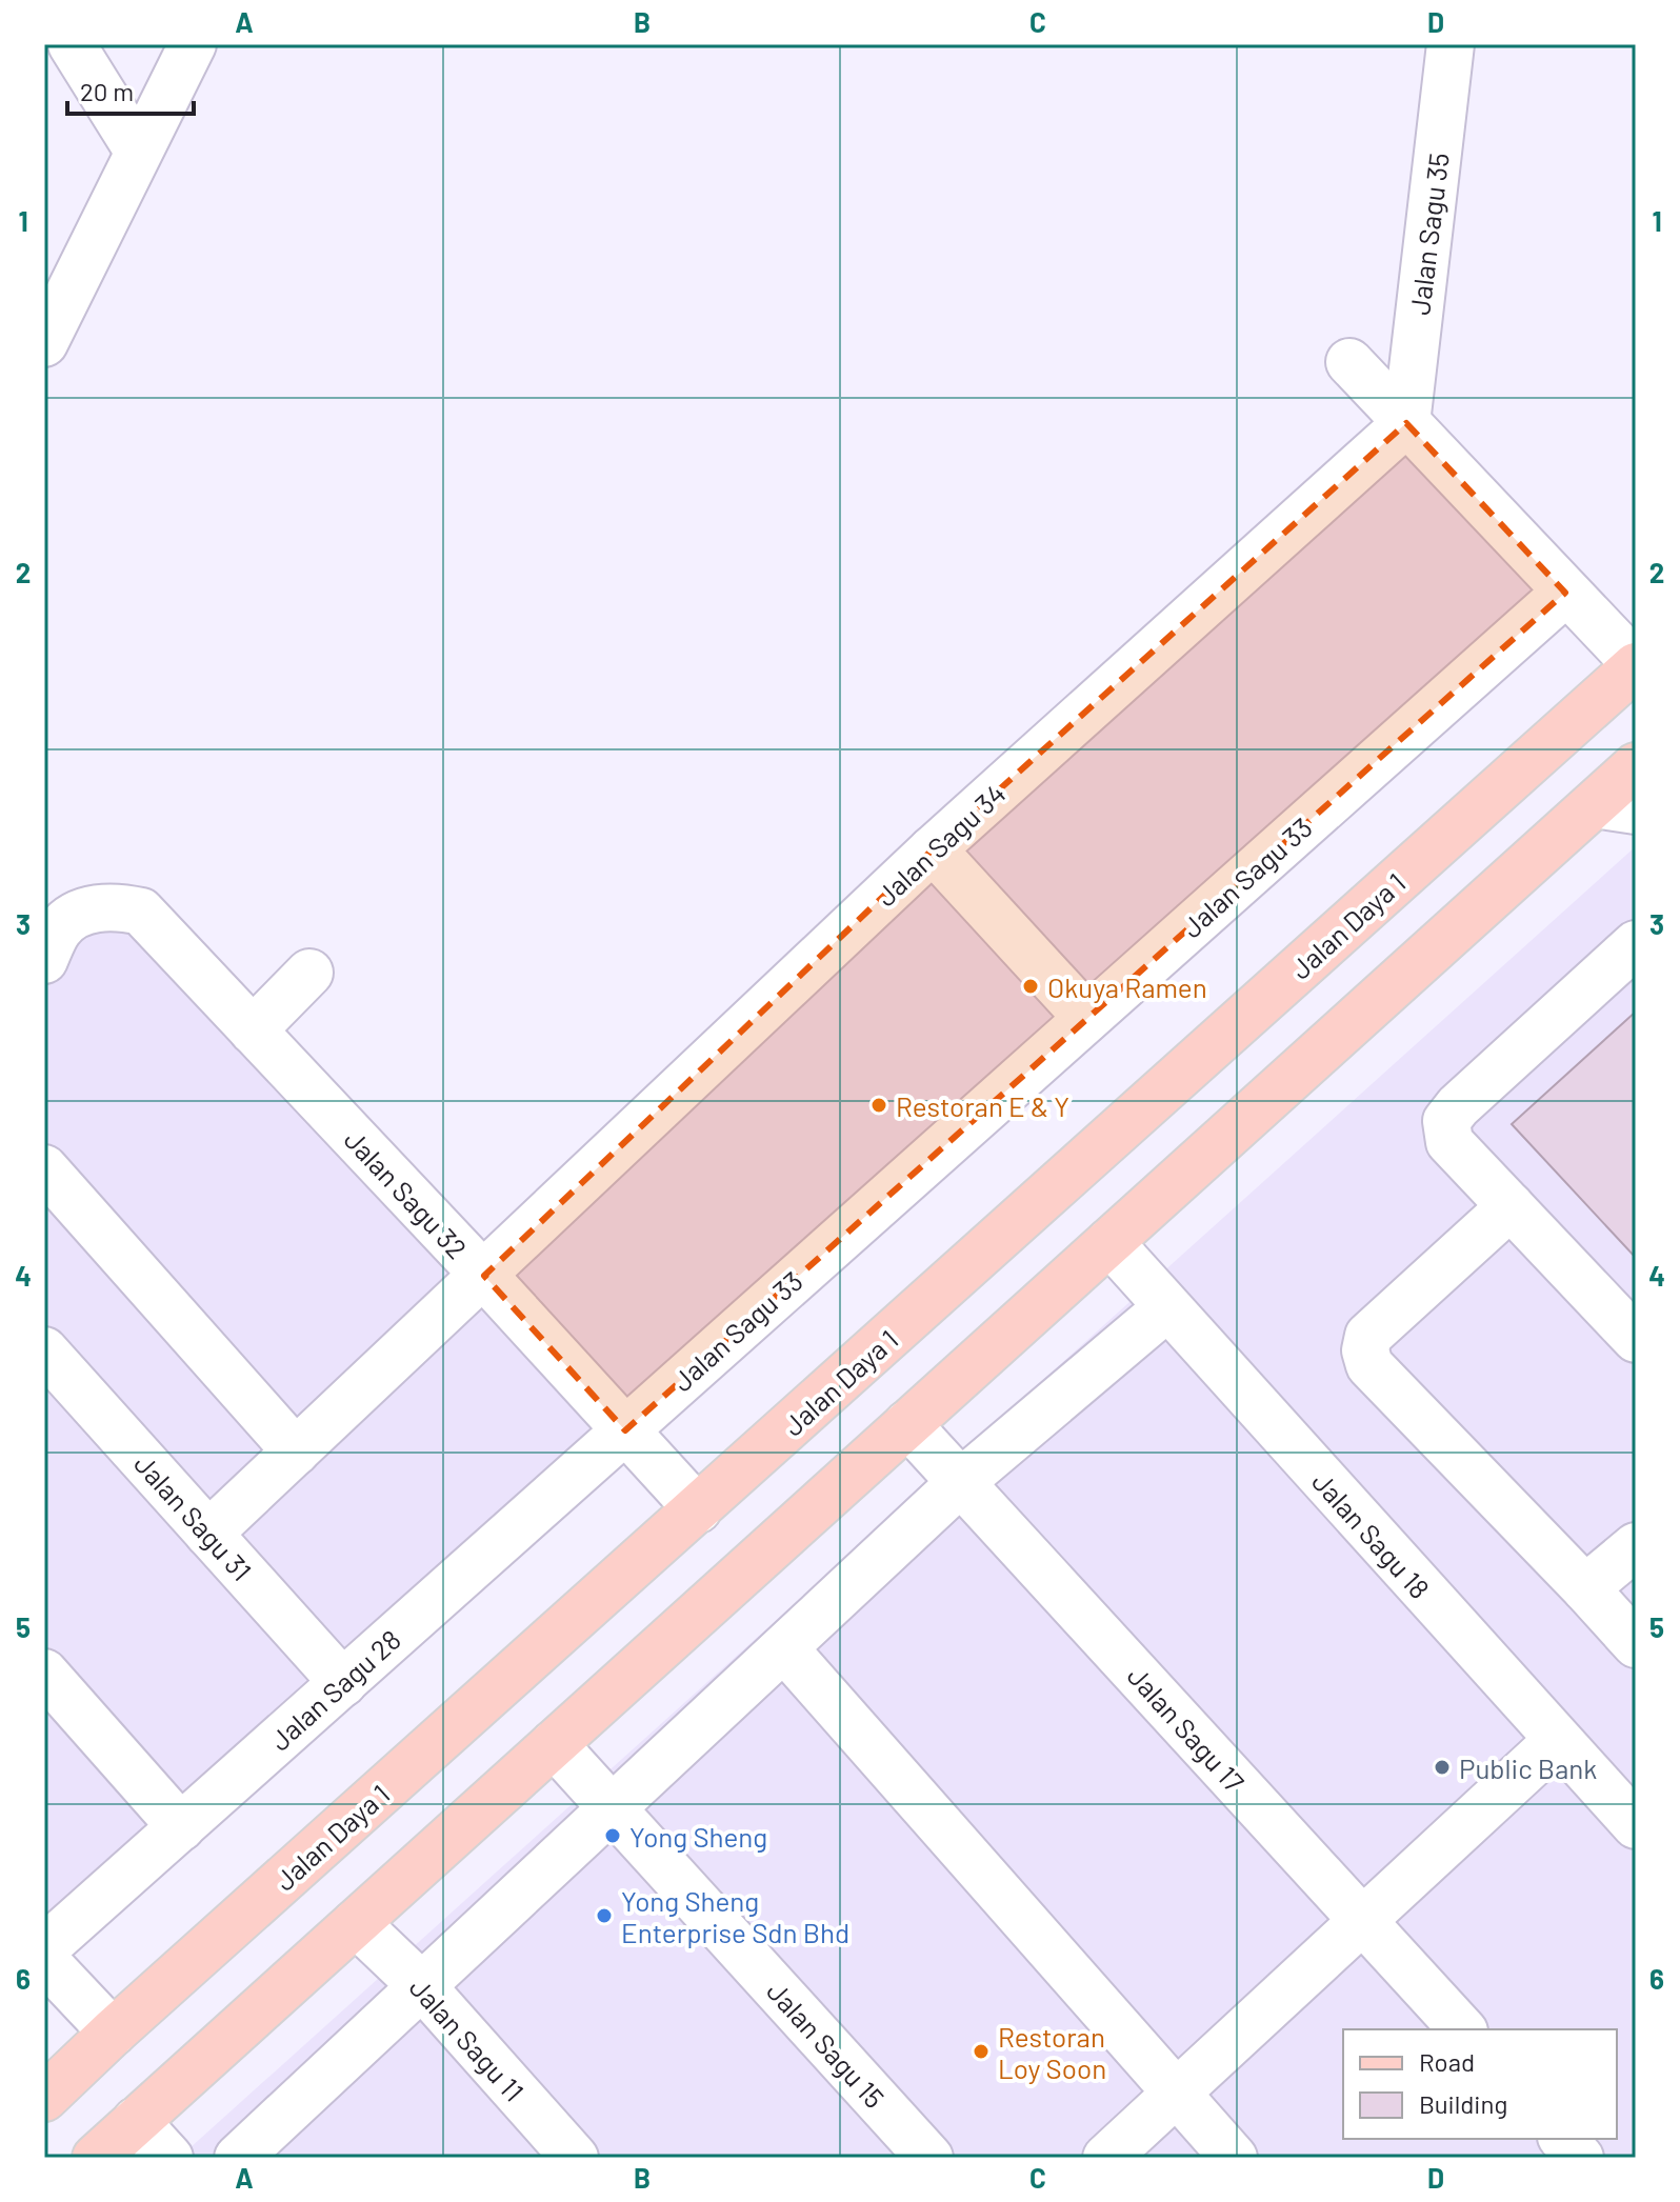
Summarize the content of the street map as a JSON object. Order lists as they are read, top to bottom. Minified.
{"streets":{"main road":["Jalan Daya 1"],"street":["Jalan Sagu 35","Jalan Sagu 34","Jalan Sagu 33","Jalan Sagu 32","Jalan Sagu 31","Jalan Sagu 18","Jalan Sagu 28","Jalan Sagu 17","Jalan Sagu 11","Jalan Sagu 15"]},"crossings":[["Jalan Sagu 35","Jalan Sagu 34"],["Jalan Sagu 34","Jalan Sagu 32"],["Jalan Sagu 34","Jalan Sagu 31"],["Jalan Sagu 33","Jalan Sagu 32"],["Jalan Sagu 33","Jalan Sagu 28"],["Jalan Daya 1","Jalan Sagu 32"],["Jalan Sagu 32","Jalan Sagu 28"],["Jalan Sagu 31","Jalan Sagu 28"]],"places":["Okuya Ramen","Restoran E & Y","Public Bank","Yong Sheng","Yong Sheng Enterprise Sdn Bhd","Restoran Loy Soon"],"legend":["Road","Building"],"scale_bar":"20 m","grid":{"columns":["A","B","C","D"],"rows":["1","2","3","4","5","6"]}}
